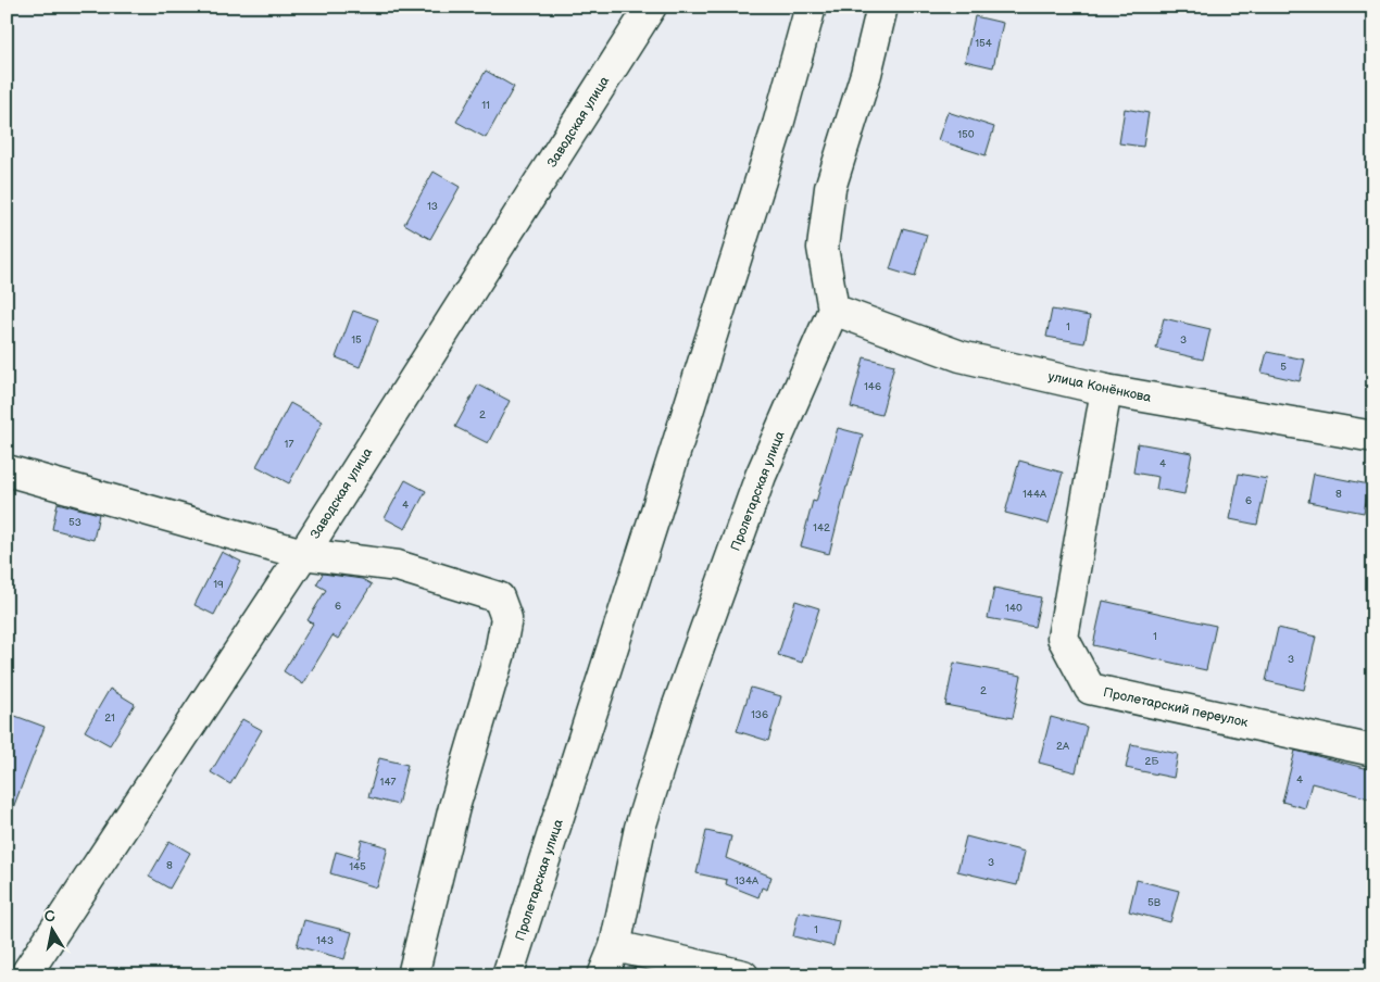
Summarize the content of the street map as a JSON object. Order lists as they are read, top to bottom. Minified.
{"streets":{"street":["Заводская улица","улица Конёнкова","Пролетарская улица","Пролетарский переулок"]},"crossings":[["улица Конёнкова","Пролетарская улица"],["улица Конёнкова","Пролетарский переулок"]],"house_numbers":["154","11","150","13","1","15","3","5","146","2","17","4","144А","8","6","4","53","142","19","6","140","1","3","2","136","21","2А","2Б","4","147","3","8","145","134А","5В","1","143"],"north":"top"}
